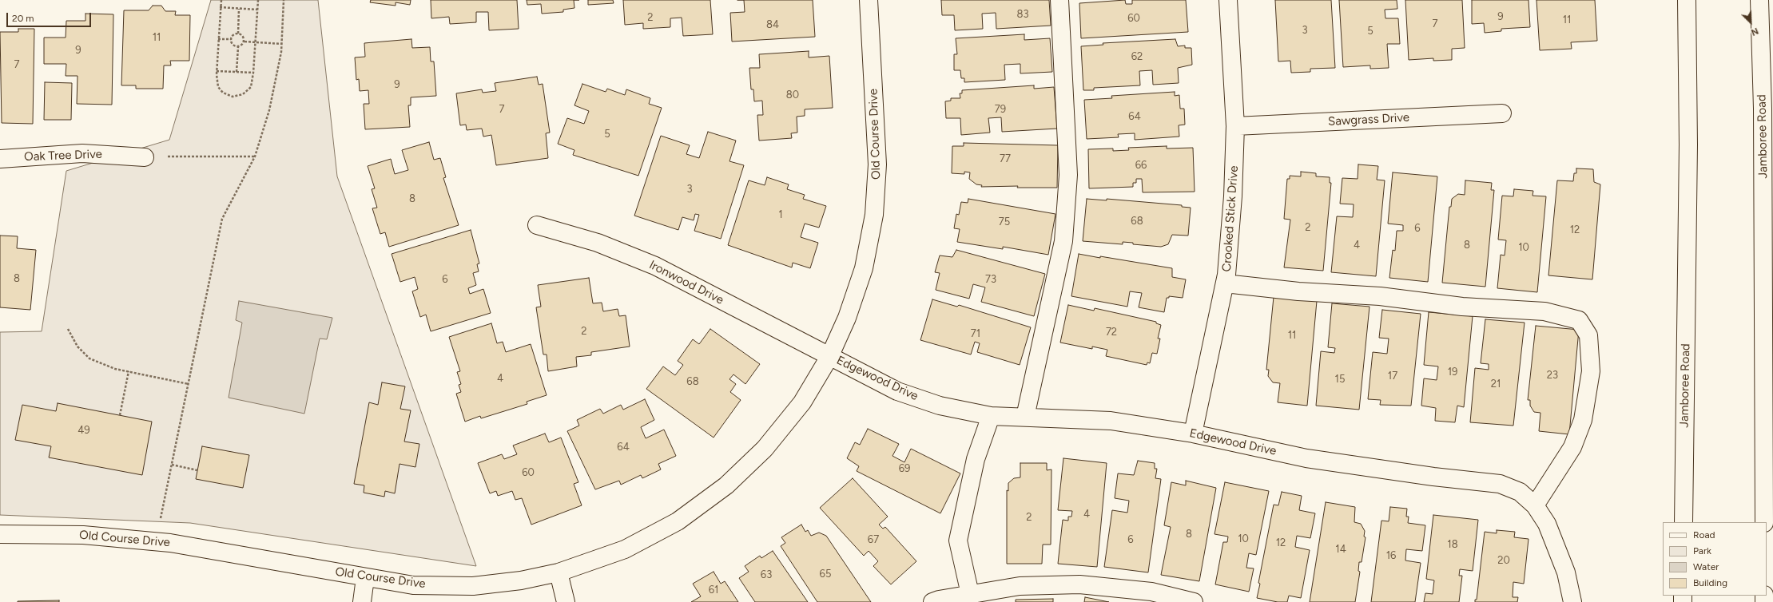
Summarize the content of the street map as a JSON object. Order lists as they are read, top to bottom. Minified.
{"streets":{"street":["Sawgrass Drive","Old Course Drive","Jamboree Road","Oak Tree Drive","Crooked Stick Drive","Ironwood Drive","Edgewood Drive"]},"crossings":[["Sawgrass Drive","Crooked Stick Drive"],["Old Course Drive","Ironwood Drive"],["Old Course Drive","Edgewood Drive"],["Crooked Stick Drive","Edgewood Drive"],["Ironwood Drive","Edgewood Drive"]],"house_numbers":["83","9","2","60","11","7","84","3","5","11","9","62","7","9","80","7","79","64","5","77","66","3","8","1","68","75","2","6","12","4","8","10","8","6","73","2","72","71","11","19","23","17","4","15","68","21","49","64","69","60","4","2","8","10","67","6","12","18","14","16","20","65","63","61"],"legend":["Road","Park","Water","Building"],"scale_bar":"20 m","north":"bottom right"}
